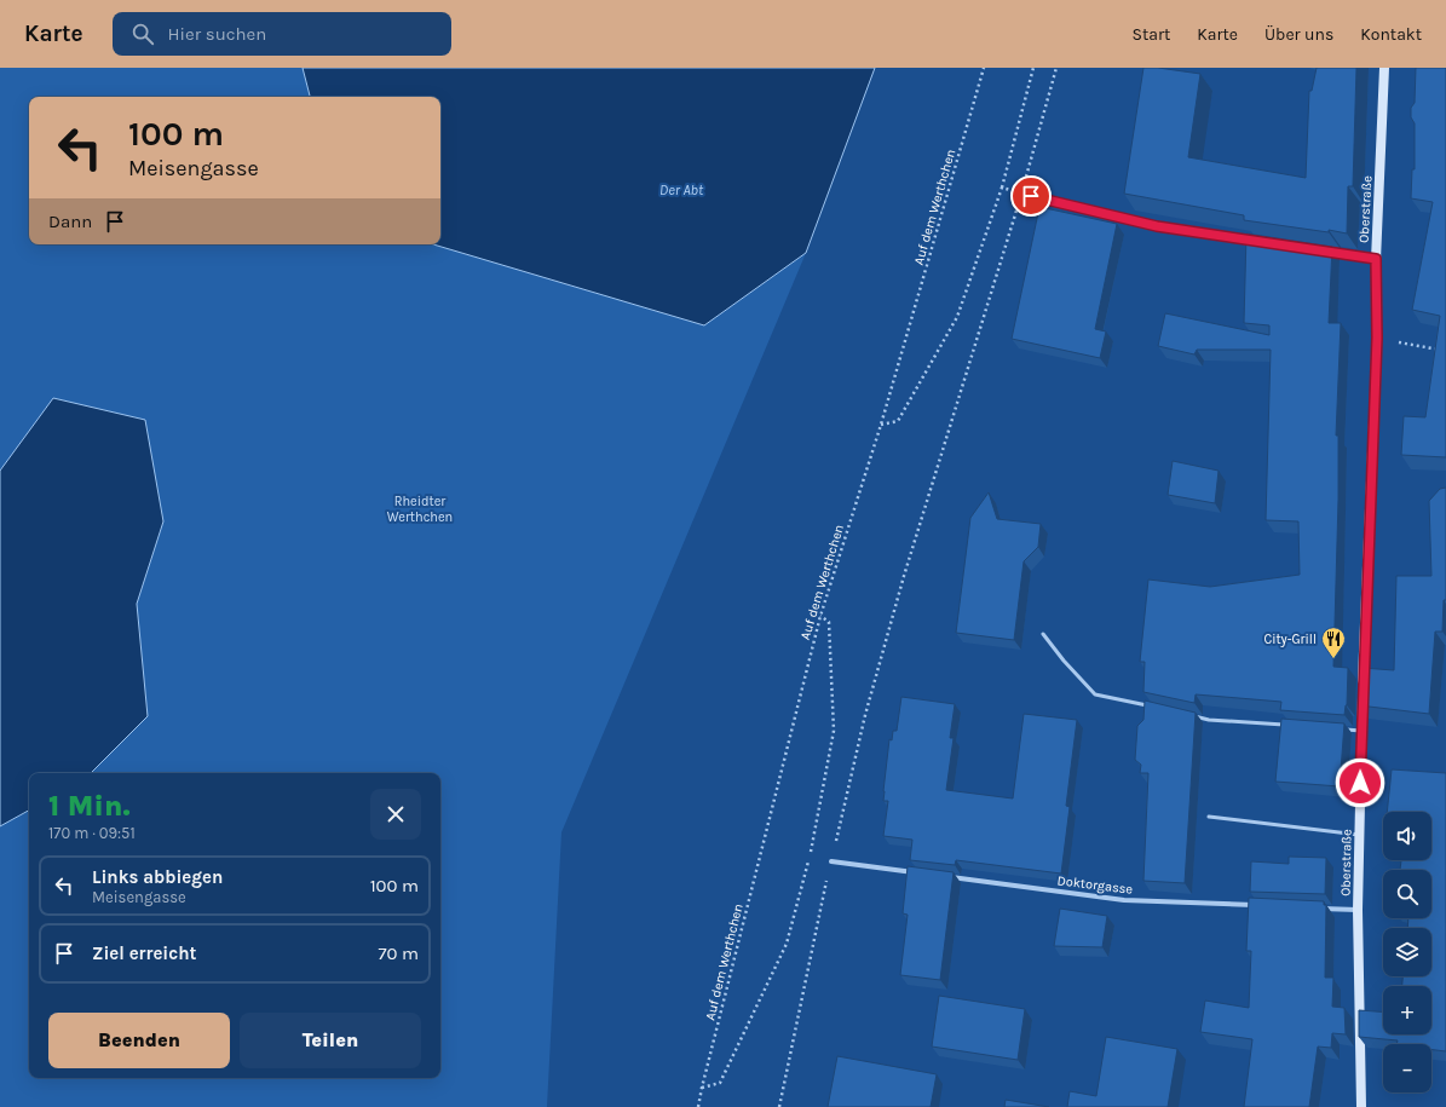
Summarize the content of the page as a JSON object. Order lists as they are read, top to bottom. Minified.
{"streets":{"street":["Oberstraße","Doktorgasse"],"path":["Auf dem Werthchen"]},"water":["Der Abt"],"parks":["Rheidter Werthchen"],"places":{"restaurant":["City-Grill"]},"page":{"header":"Karte","search":"Hier suchen","nav":["Start","Karte","Über uns","Kontakt"],"turn":["100 m","Meisengasse"],"then":"Dann","heading":["1 Min.","170 m · 09:51"],"map_buttons":["+","−"],"list":[{"name":"Links abbiegen","note":"Meisengasse","value":"100 m"},{"name":"Ziel erreicht","value":"70 m"}],"buttons":["Beenden","Teilen"]}}
